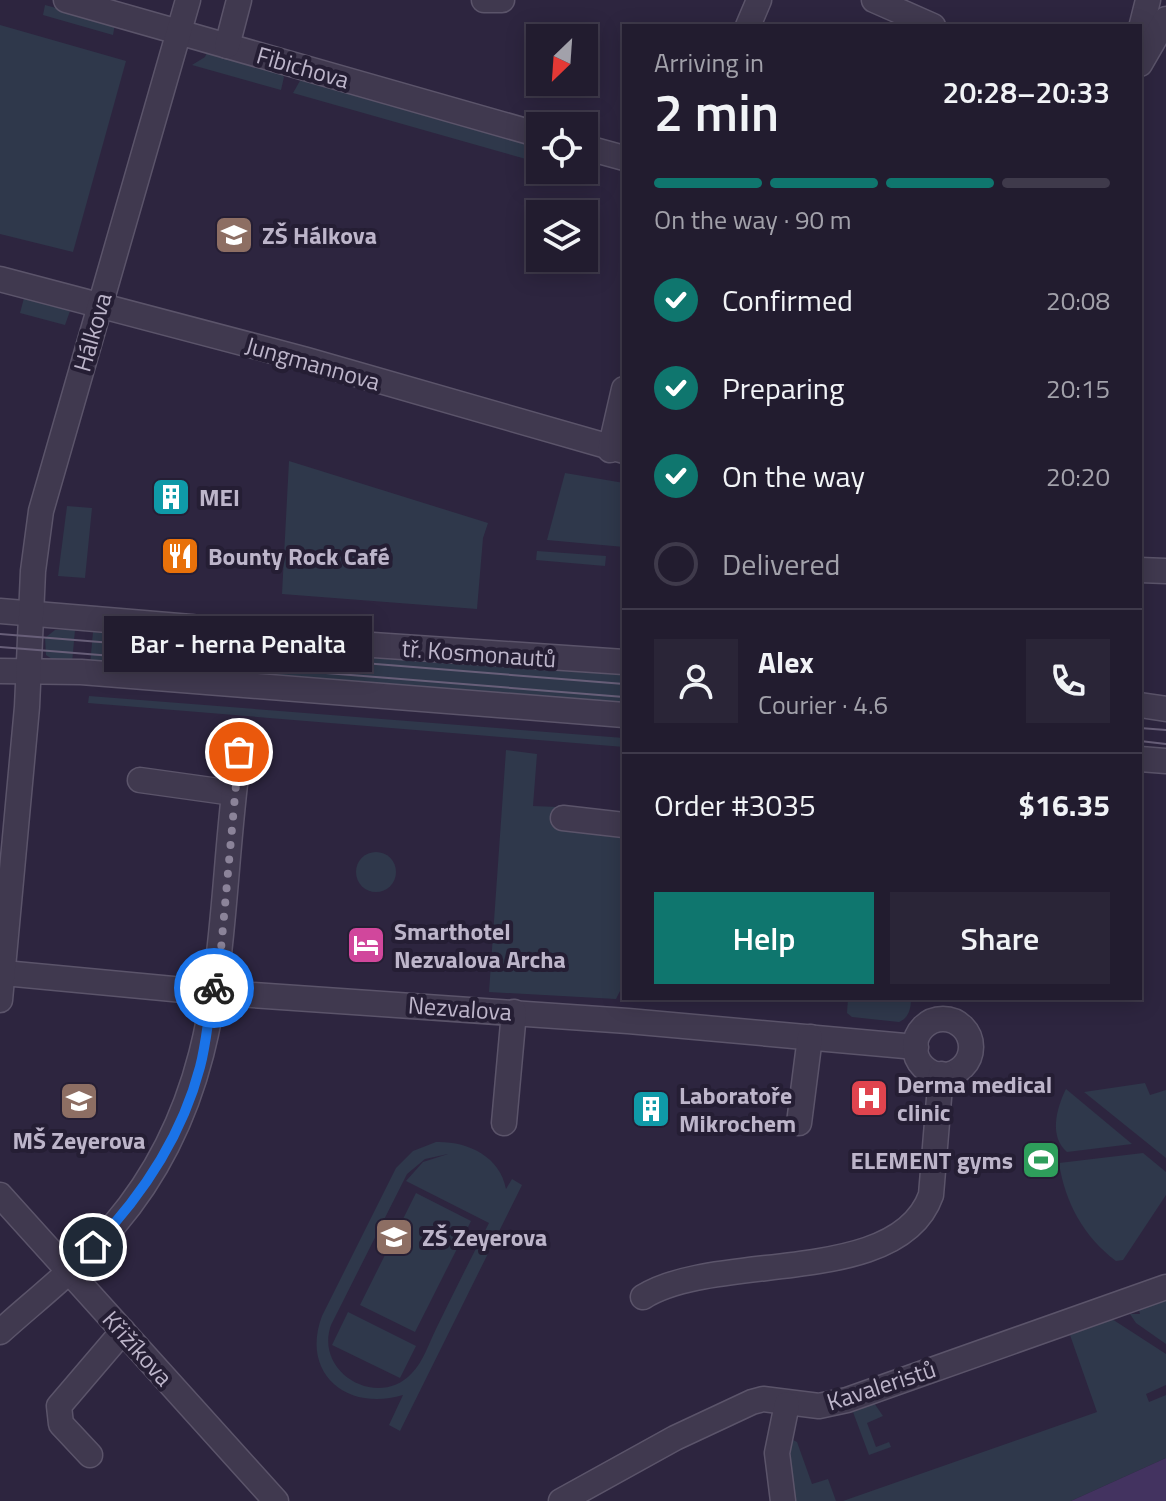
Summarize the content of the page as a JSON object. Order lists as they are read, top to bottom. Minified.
{"streets":{"street":["Fibichova","Hálkova","Jungmannova","tř. Kosmonautů","Nezvalova","Křižíkova","Kavaleristů"]},"crossings":[["Fibichova","Hálkova"],["Hálkova","Jungmannova"],["Hálkova","tř. Kosmonautů"],["Hálkova","Nezvalova"]],"places":{"school or university":["ZŠ Hálkova","MŠ Zeyerova","ZŠ Zeyerova"],"building":["MEI","Laboratoře Mikrochem"],"restaurant":["Bounty Rock Café"],"other":["Bar - herna Penalta"],"hotel":["Smarthotel Nezvalova Archa"],"hospital":["Derma medical clinic"],"sports":["ELEMENT gyms"]},"north":"bottom left","page":{"heading":["2 min","Arriving in","20:28–20:33"],"panel":["Alex","Courier · 4.6","Order #3035","$16.35"],"bar":"On the way · 90 m","list":[["Confirmed","20:08"],["Preparing","20:15"],["On the way","20:20"],"Delivered"],"bubble":"Bar - herna Penalta","buttons":["Help","Share"]}}
